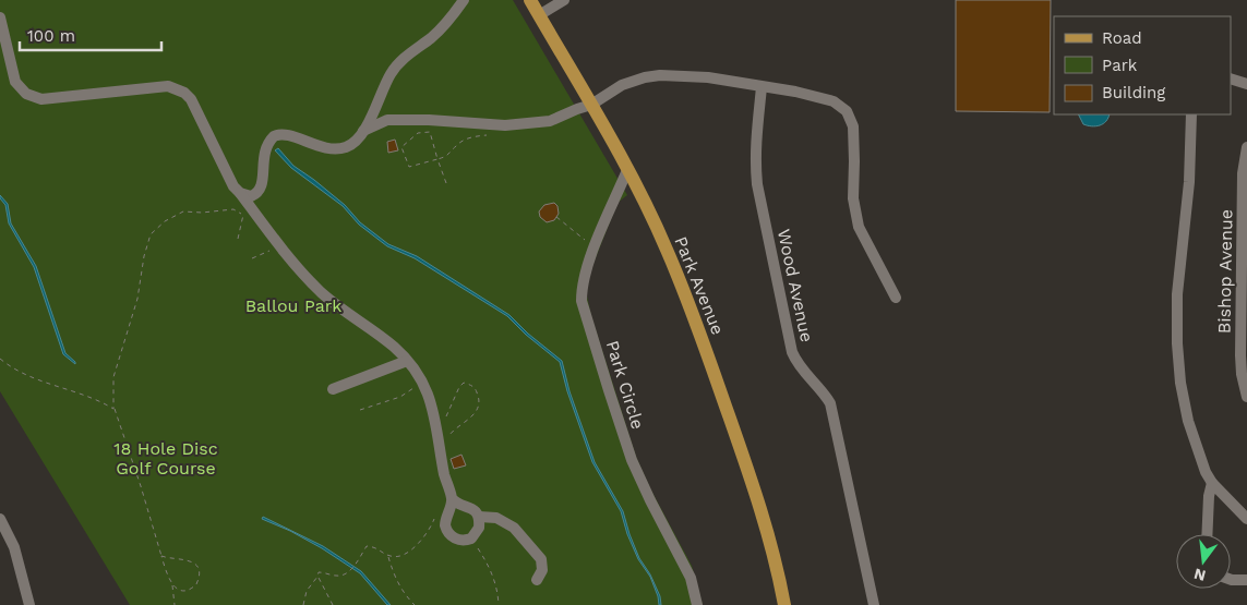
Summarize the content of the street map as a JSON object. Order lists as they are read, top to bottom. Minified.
{"streets":{"main road":["Park Avenue"],"street":["Bishop Avenue","Wood Avenue","Park Circle"]},"crossings":[["Park Avenue","Park Circle"]],"parks":["Ballou Park","18 Hole Disc Golf Course"],"legend":["Road","Park","Building"],"scale_bar":"100 m","north":"bottom"}
